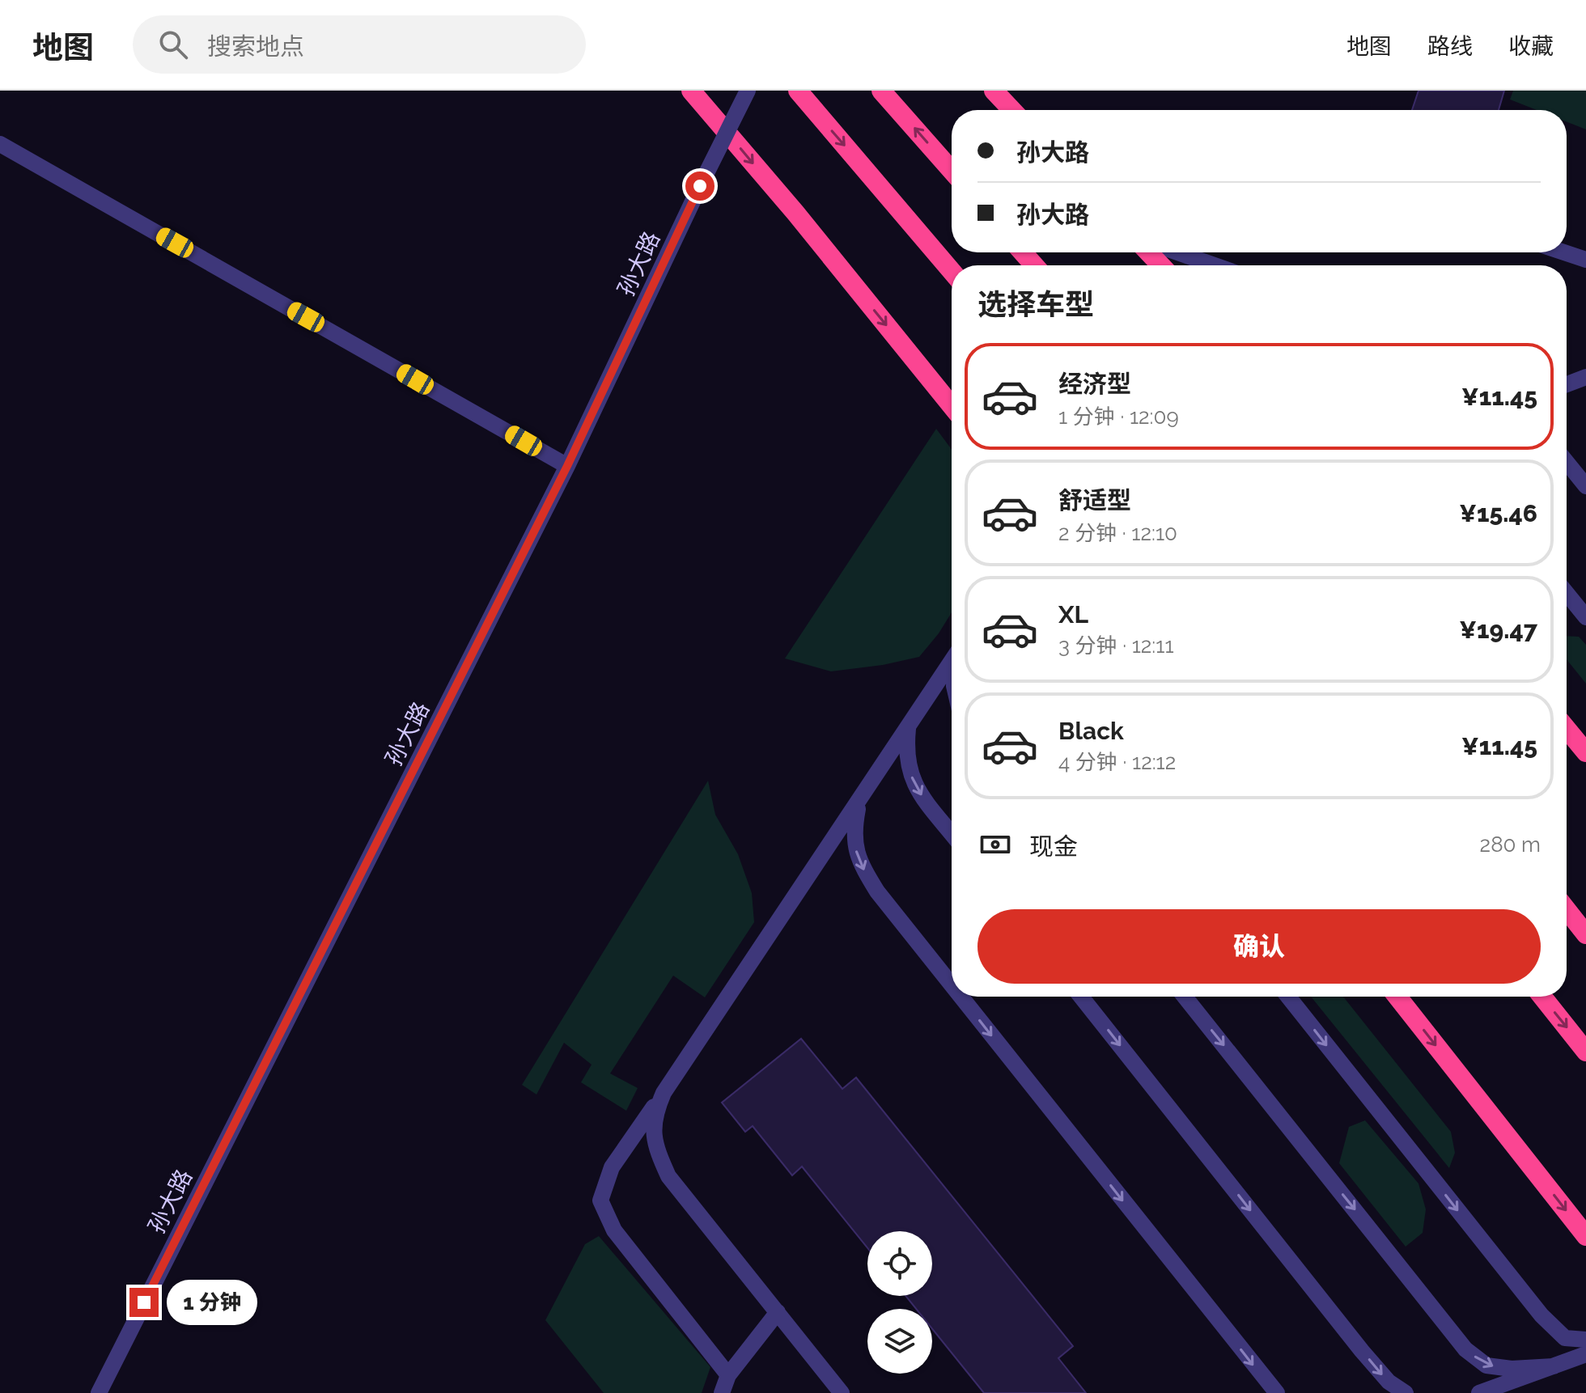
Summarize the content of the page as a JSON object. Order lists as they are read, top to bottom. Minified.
{"streets":{"street":["孙大路"]},"page":{"header":"地图","search":"搜索地点","nav":["地图","路线","收藏"],"banner":["孙大路","孙大路"],"heading":"选择车型","list":[{"name":"经济型","note":"1 分钟 · 12:09","value":"¥11.45"},{"name":"舒适型","note":"2 分钟 · 12:10","value":"¥15.46"},{"name":"XL","note":"3 分钟 · 12:11","value":"¥19.47"},{"name":"Black","note":"4 分钟 · 12:12","value":"¥11.45"}],"pay":["现金","280 m"],"buttons":"确认","bubble":"1 分钟"}}
